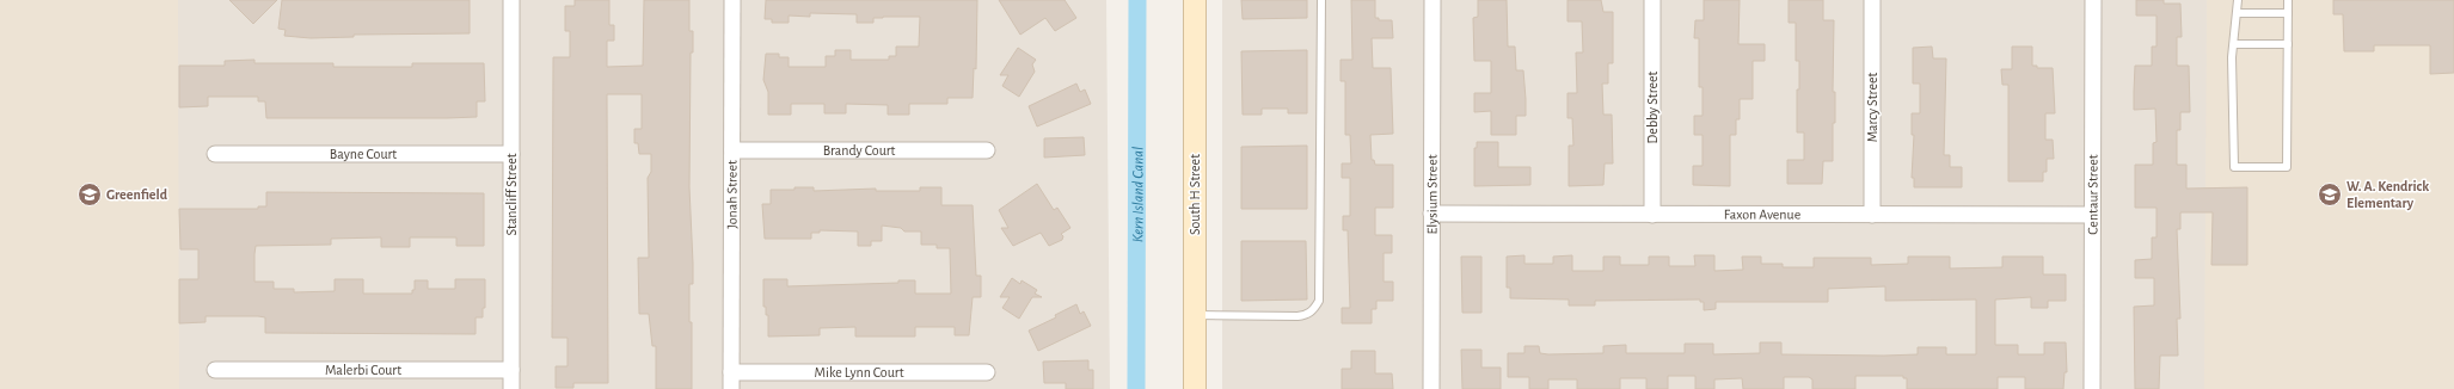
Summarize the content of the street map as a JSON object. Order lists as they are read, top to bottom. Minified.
{"streets":{"street":["Debby Street","Marcy Street","Brandy Court","Bayne Court","Stancliff Street","Jonah Street","South H Street","Elysium Street","Centaur Street","Faxon Avenue","Malerbi Court","Mike Lynn Court"]},"crossings":[["Debby Street","Faxon Avenue"],["Marcy Street","Faxon Avenue"],["Brandy Court","Jonah Street"],["Bayne Court","Stancliff Street"],["Stancliff Street","Malerbi Court"],["Jonah Street","Mike Lynn Court"],["Elysium Street","Faxon Avenue"],["Centaur Street","Faxon Avenue"]],"water":["Kern Island Canal"],"places":{"school or university":["Greenfield","W. A. Kendrick Elementary"]}}
